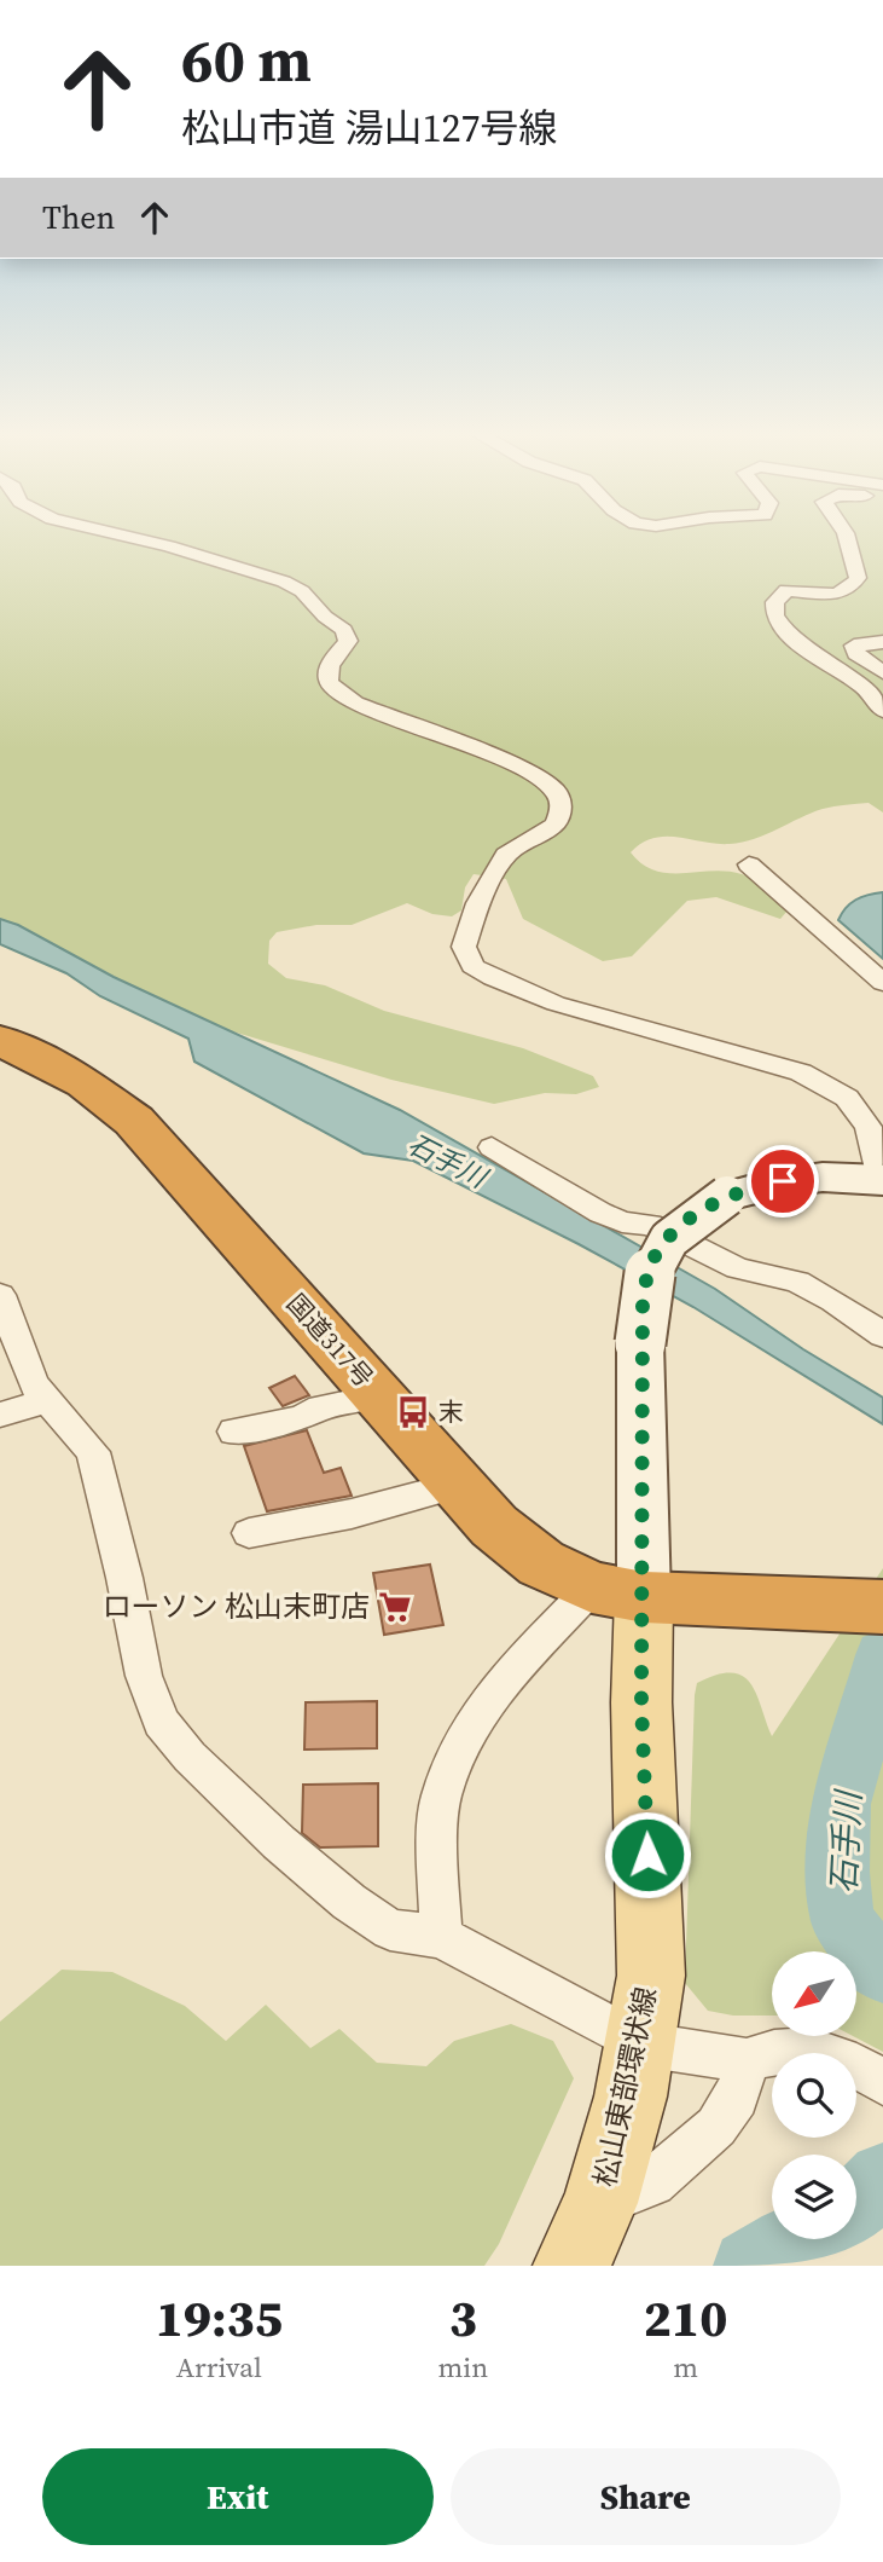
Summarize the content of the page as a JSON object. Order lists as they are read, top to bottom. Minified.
{"streets":{"highway":["国道317号"],"main road":["松山東部環状線"]},"crossings":[["国道317号","松山東部環状線"]],"water":["石手川"],"places":{"bus stop":["末"],"supermarket":["ローソン 松山末町店"]},"north":"bottom left","page":{"turn":["60 m","松山市道 湯山127号線"],"then":"Then","eta":["19:35","Arrival","3","min","210","m"],"buttons":["Exit","Share"]}}
